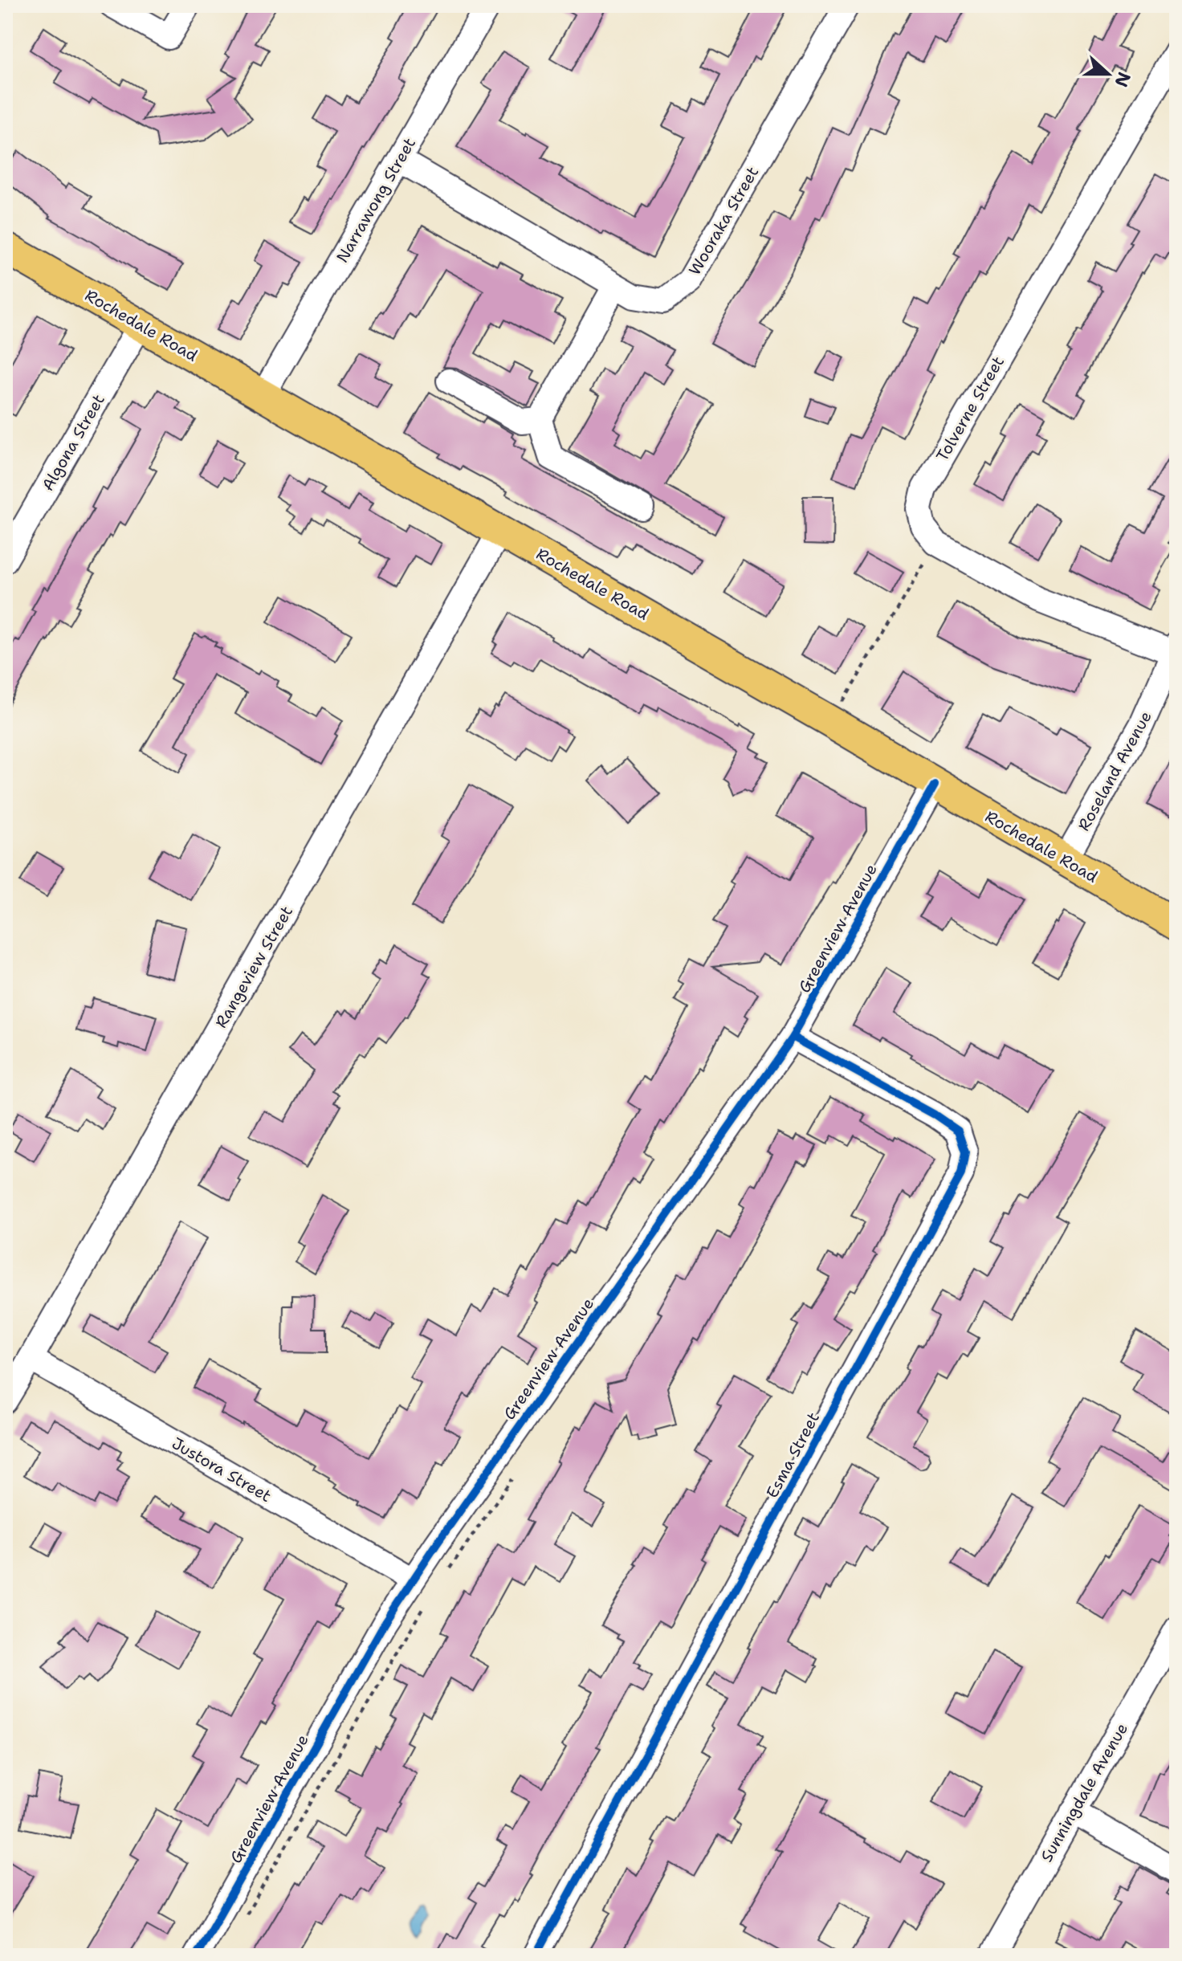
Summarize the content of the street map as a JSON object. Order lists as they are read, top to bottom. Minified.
{"streets":{"main road":["Rochedale Road"],"street":["Narrawong Street","Wooraka Street","Tolverne Street","Algona Street","Roseland Avenue","Greenview Avenue","Rangeview Street","Esma Street","Justora Street","Sunningdale Avenue"]},"crossings":[["Narrawong Street","Wooraka Street"],["Narrawong Street","Rochedale Road"],["Rochedale Road","Algona Street"],["Rochedale Road","Roseland Avenue"],["Rochedale Road","Greenview Avenue"],["Rochedale Road","Rangeview Street"],["Greenview Avenue","Esma Street"],["Greenview Avenue","Justora Street"],["Rangeview Street","Justora Street"]],"north":"right"}
